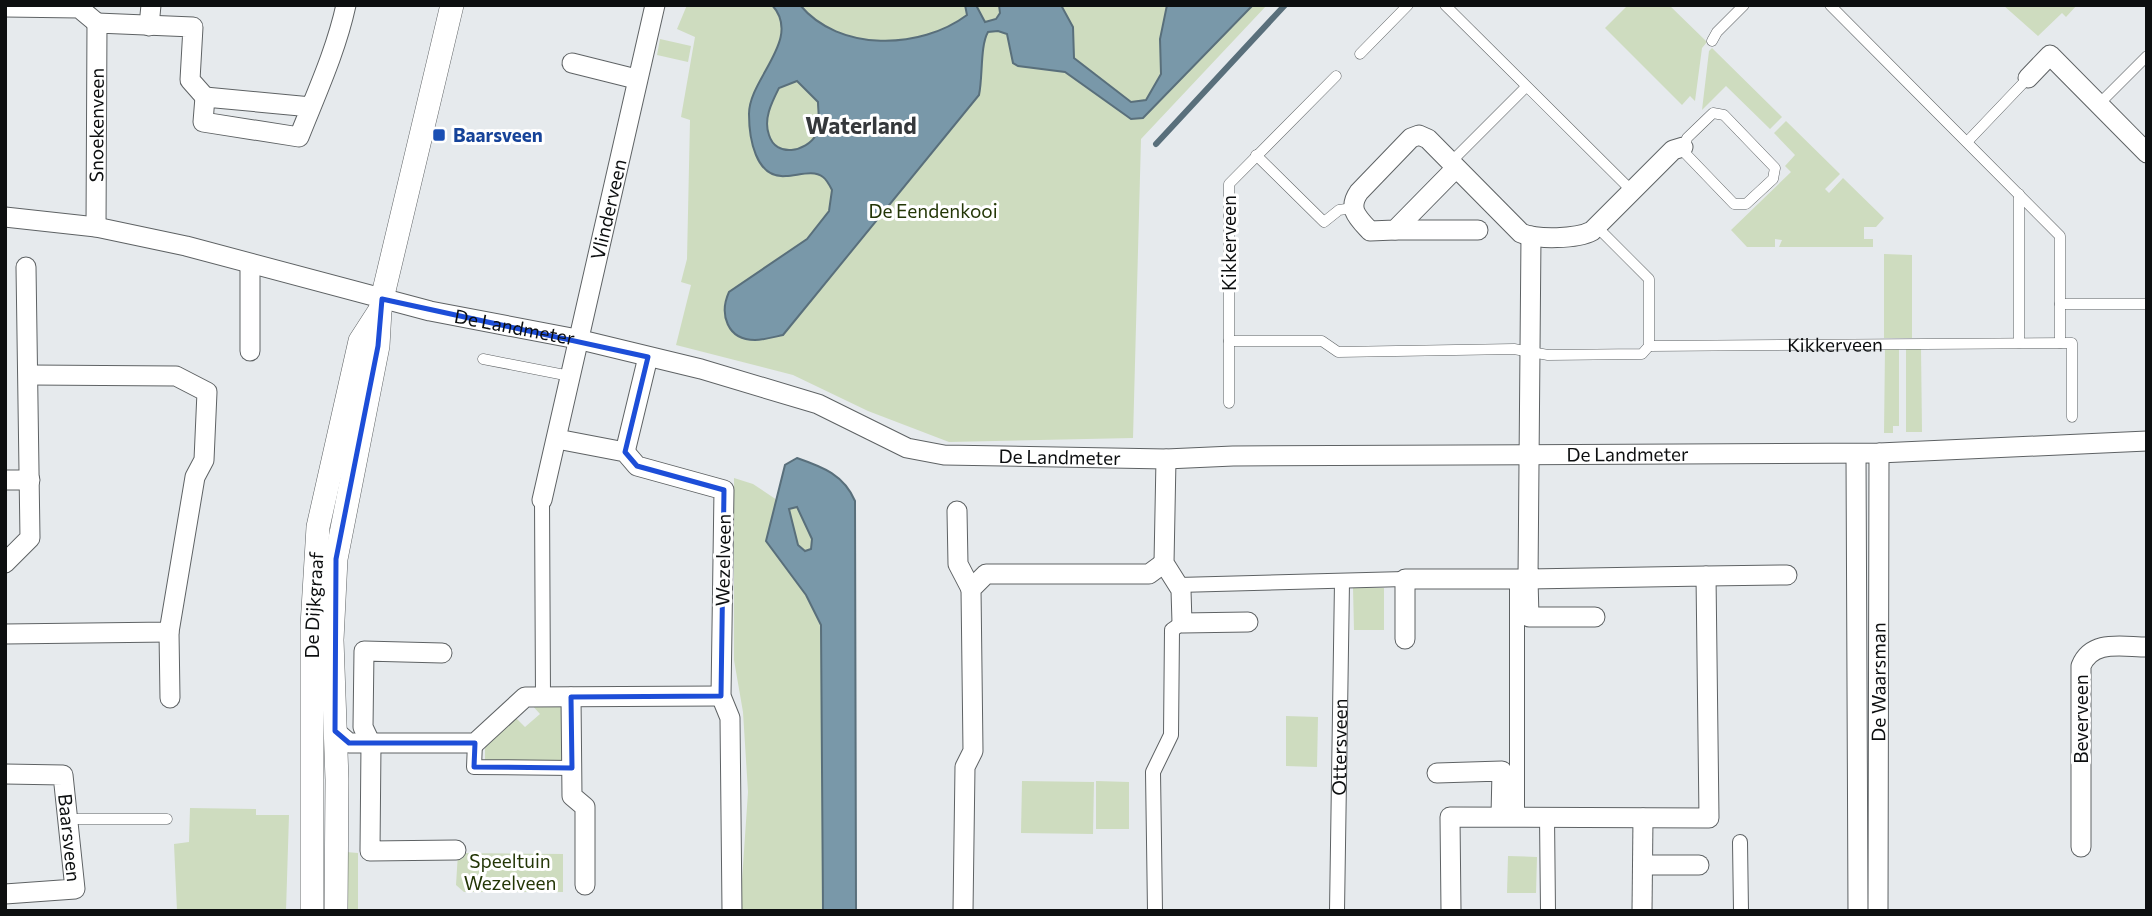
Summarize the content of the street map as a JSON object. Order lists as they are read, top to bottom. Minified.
{"streets":{"street":["Snoekenveen","Vlinderveen","De Landmeter","Wezelveen","De Dijkgraaf","De Waarsman","Beverveen","Ottersveen","Baarsveen"],"lane":["Kikkerveen"]},"crossings":[["Snoekenveen","De Landmeter"],["Vlinderveen","De Landmeter"],["De Landmeter","De Dijkgraaf"],["De Landmeter","De Waarsman"]],"districts":["Waterland"],"parks":["De Eendenkooi","Speeltuin Wezelveen"],"places":{"transit":["Baarsveen"]}}
